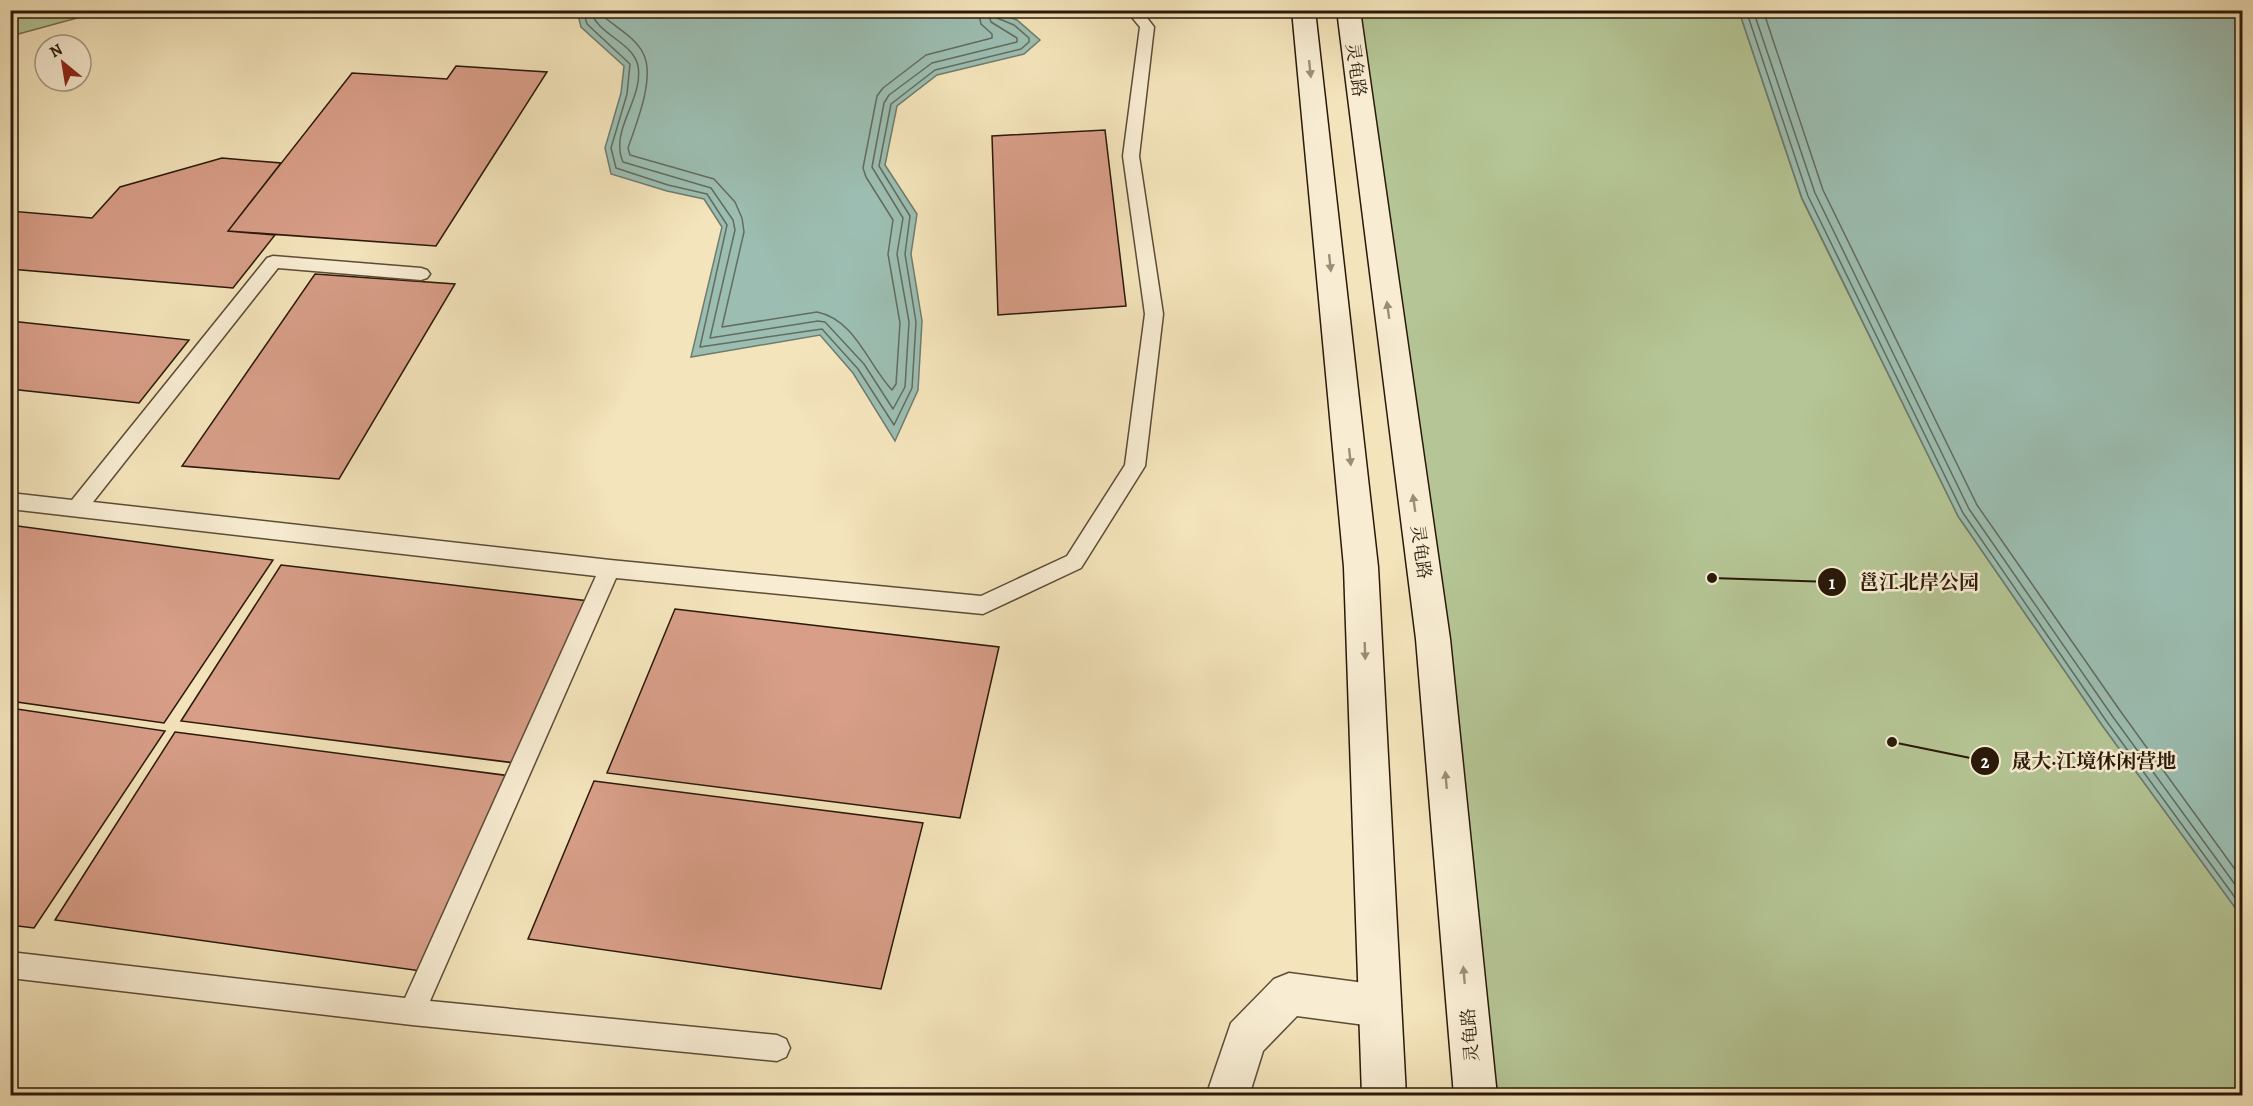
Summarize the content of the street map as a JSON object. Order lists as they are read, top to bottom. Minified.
{"streets":{"main road":["灵龟路"]},"places":["邕江北岸公园","晟大·江境休闲营地"],"north":"top left"}
